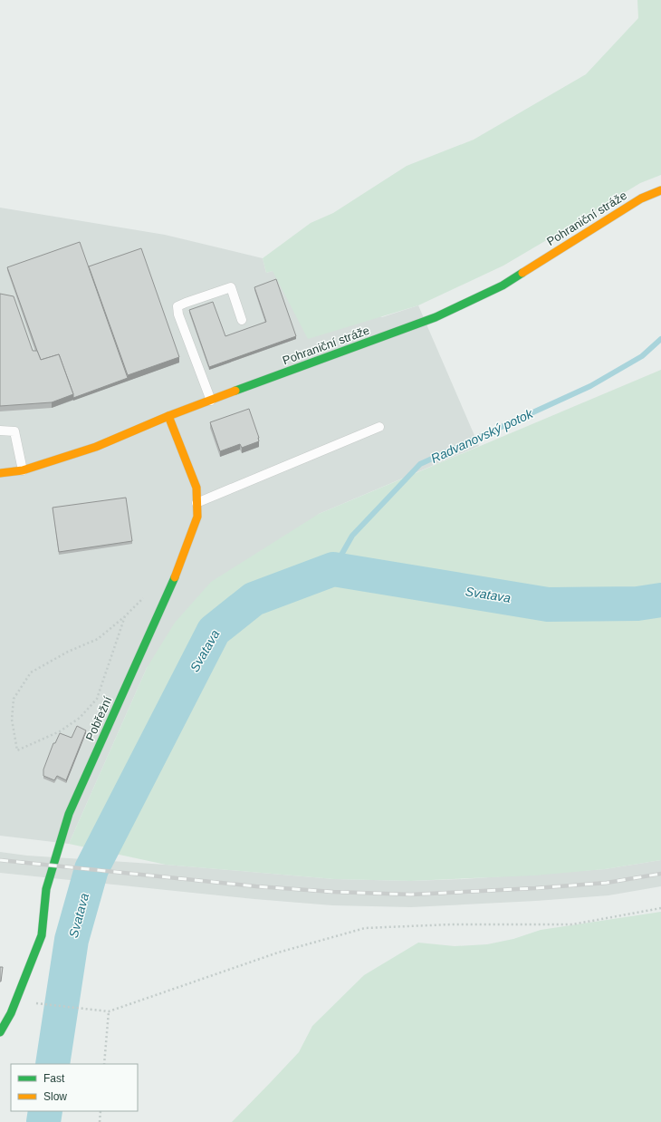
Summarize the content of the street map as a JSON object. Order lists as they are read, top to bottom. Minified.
{"streets":{"street":["Pohraniční stráže","Pobřežní"]},"crossings":[["Pohraniční stráže","Pobřežní"]],"water":["Radvanovský potok","Svatava"],"legend":["Fast","Slow"]}
